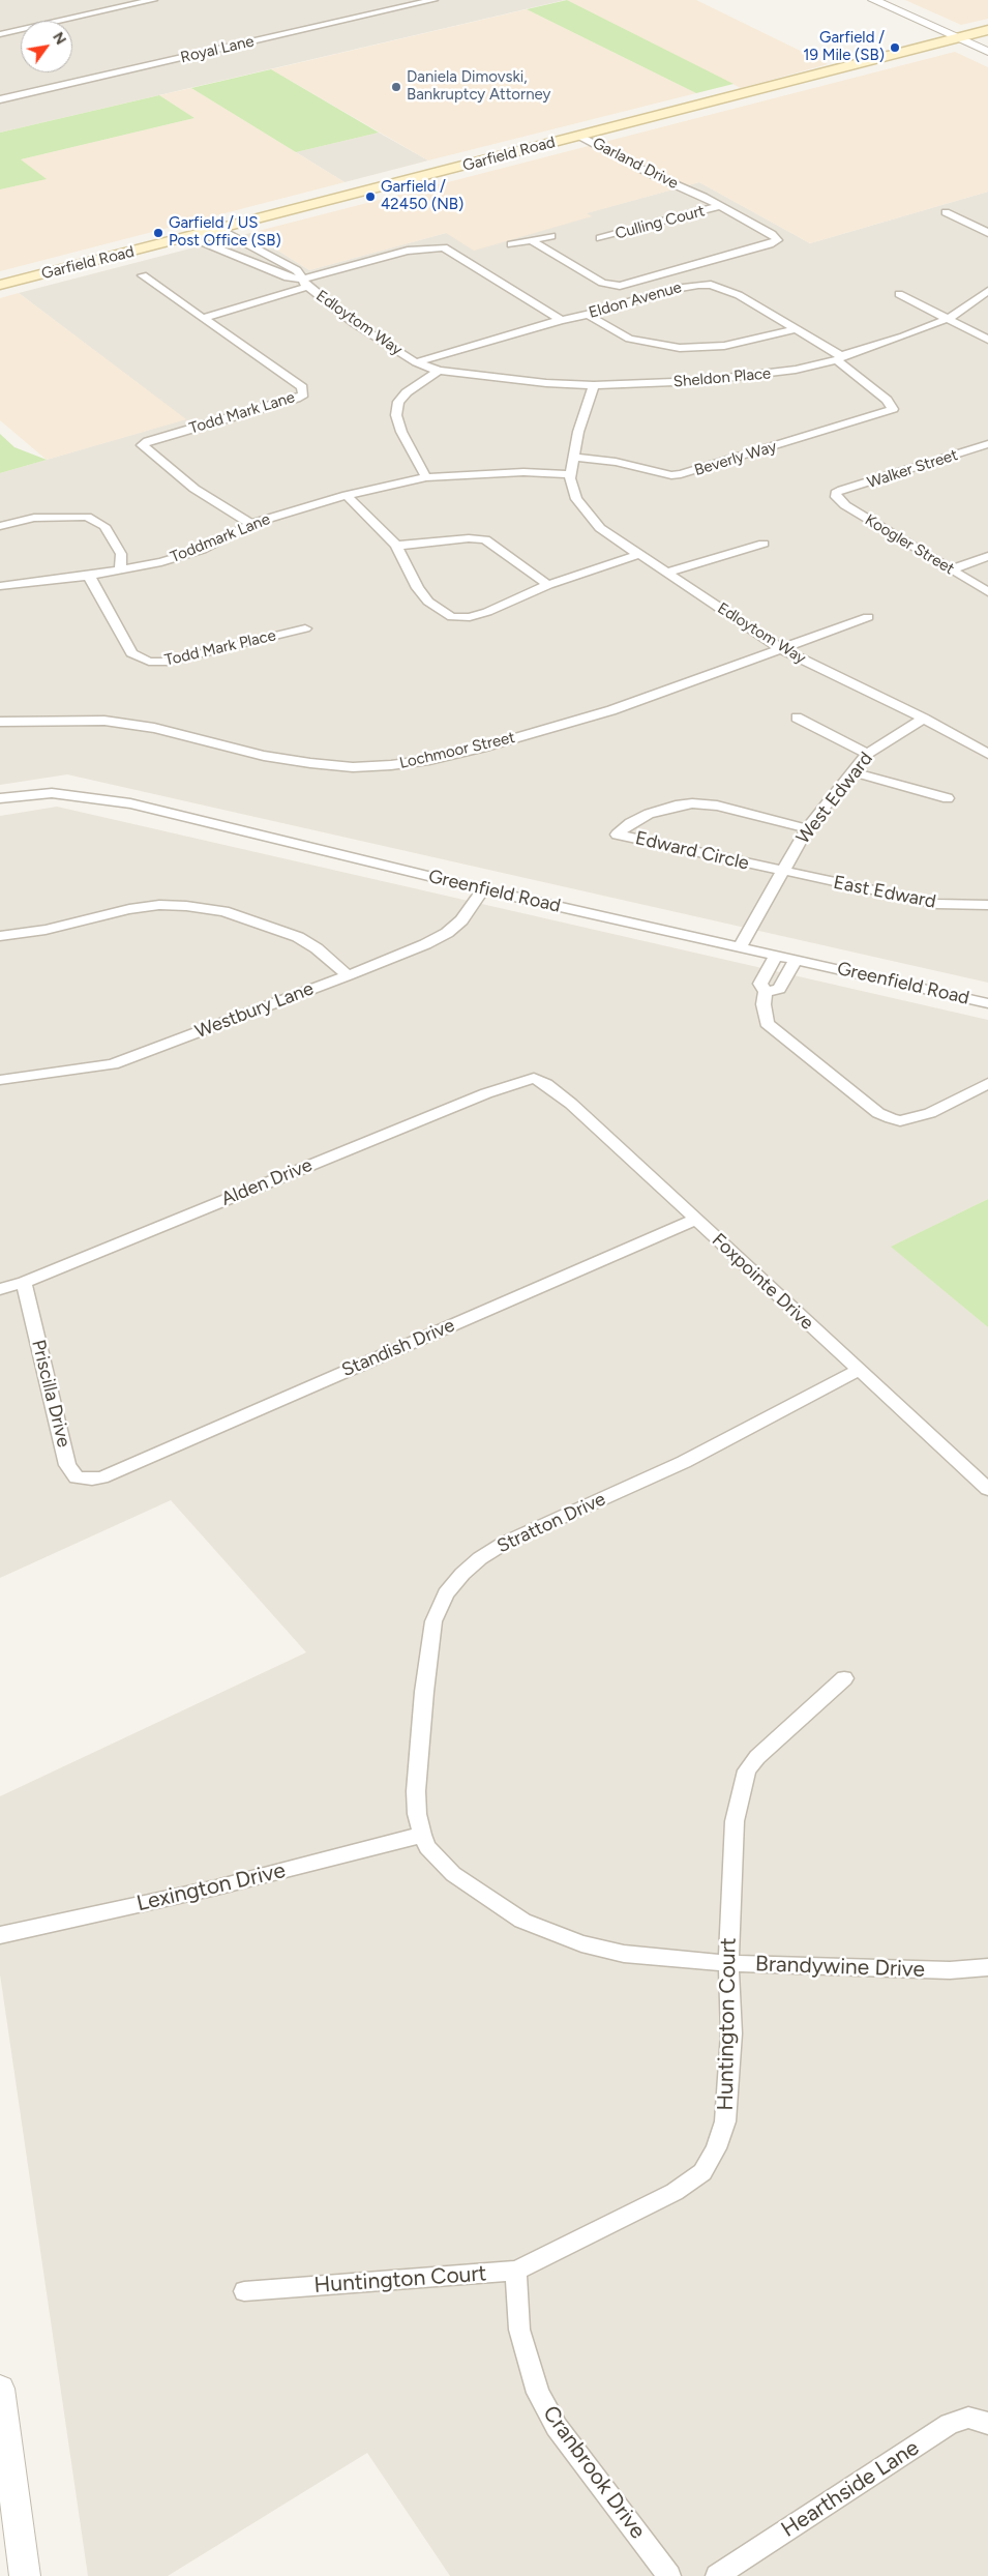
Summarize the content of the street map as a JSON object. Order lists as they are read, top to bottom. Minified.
{"streets":{"main road":["Garfield Road"],"street":["Royal Lane","Garland Drive","Culling Court","Eldon Avenue","Edloytom Way","Sheldon Place","Todd Mark Lane","Beverly Way","Walker Street","Toddmark Lane","Koogler Street","Todd Mark Place","Lochmoor Street","West Edward","Edward Circle","Greenfield Road","East Edward","Westbury Lane","Alden Drive","Foxpointe Drive","Standish Drive","Priscilla Drive","Stratton Drive","Lexington Drive","Brandywine Drive","Huntington Court","Cranbrook Drive","Hearthside Lane"]},"crossings":[["Garfield Road","Garland Drive"],["Garfield Road","Edloytom Way"],["Garland Drive","Culling Court"],["Eldon Avenue","Edloytom Way"],["Eldon Avenue","Sheldon Place"],["Eldon Avenue","Beverly Way"],["Edloytom Way","Sheldon Place"],["Edloytom Way","Lochmoor Street"],["Edloytom Way","West Edward"],["Sheldon Place","Beverly Way"],["Todd Mark Lane","Toddmark Lane"],["Walker Street","Koogler Street"],["Toddmark Lane","Todd Mark Place"],["West Edward","Edward Circle"],["West Edward","Greenfield Road"],["West Edward","East Edward"],["Edward Circle","East Edward"],["Greenfield Road","Westbury Lane"],["Alden Drive","Foxpointe Drive"],["Alden Drive","Priscilla Drive"],["Foxpointe Drive","Standish Drive"],["Foxpointe Drive","Stratton Drive"],["Standish Drive","Priscilla Drive"],["Stratton Drive","Lexington Drive"],["Stratton Drive","Brandywine Drive"],["Lexington Drive","Brandywine Drive"],["Brandywine Drive","Huntington Court"],["Huntington Court","Cranbrook Drive"]],"places":["Garfield / 19 Mile (SB)","Daniela Dimovski, Bankruptcy Attorney","Garfield / 42450 (NB)","Garfield / US Post Office (SB)"],"north":"top right"}
